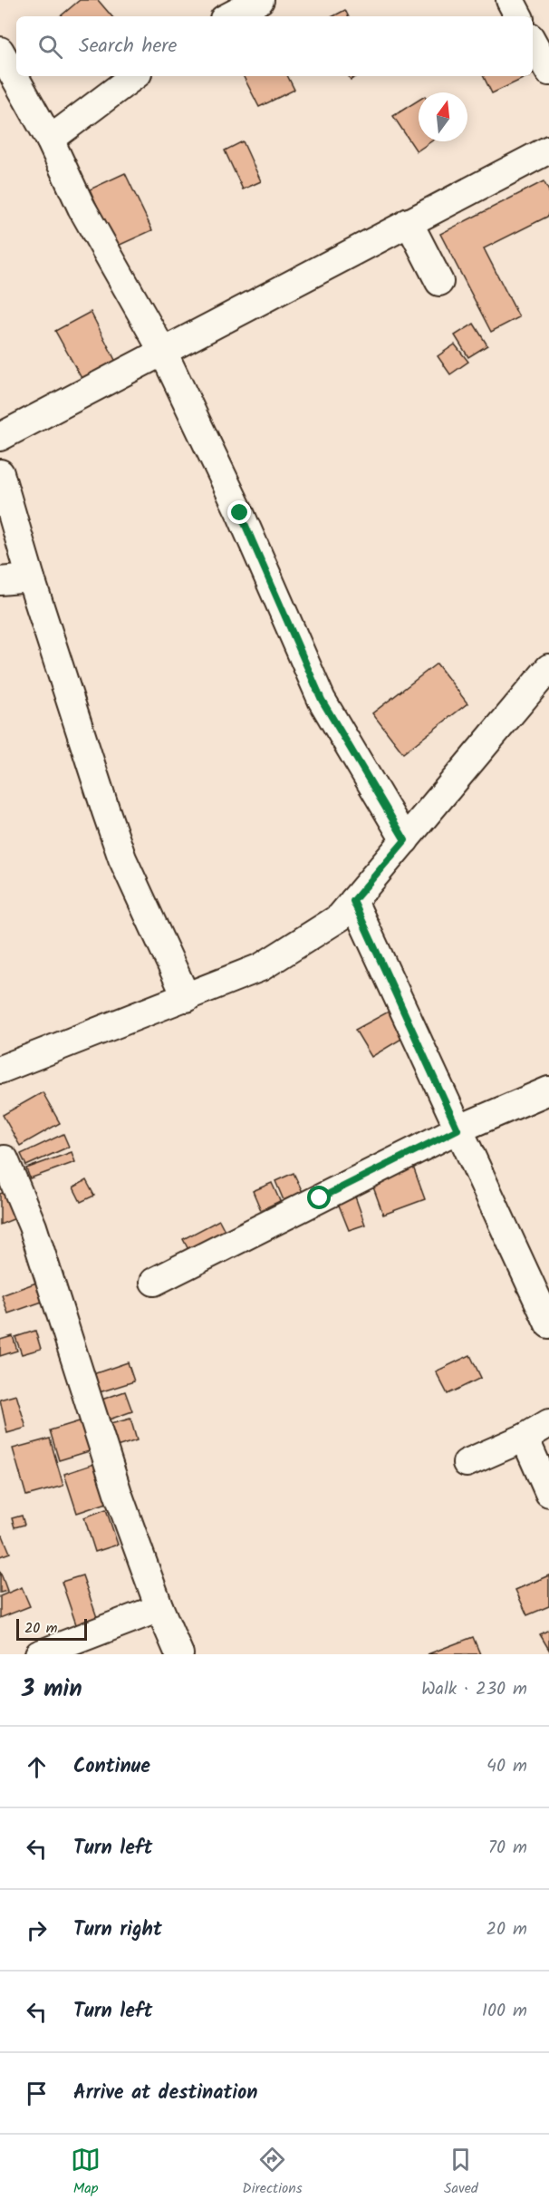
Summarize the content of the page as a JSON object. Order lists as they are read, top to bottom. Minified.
{"scale_bar":"20 m","north":"top","page":{"search":"Search here","scale":"20 m","heading":["3 min","Walk · 230 m"],"list":[["Continue","40 m"],["Turn left","70 m"],["Turn right","20 m"],["Turn left","100 m"],"Arrive at destination"],"nav":["Map","Directions","Saved"]}}
